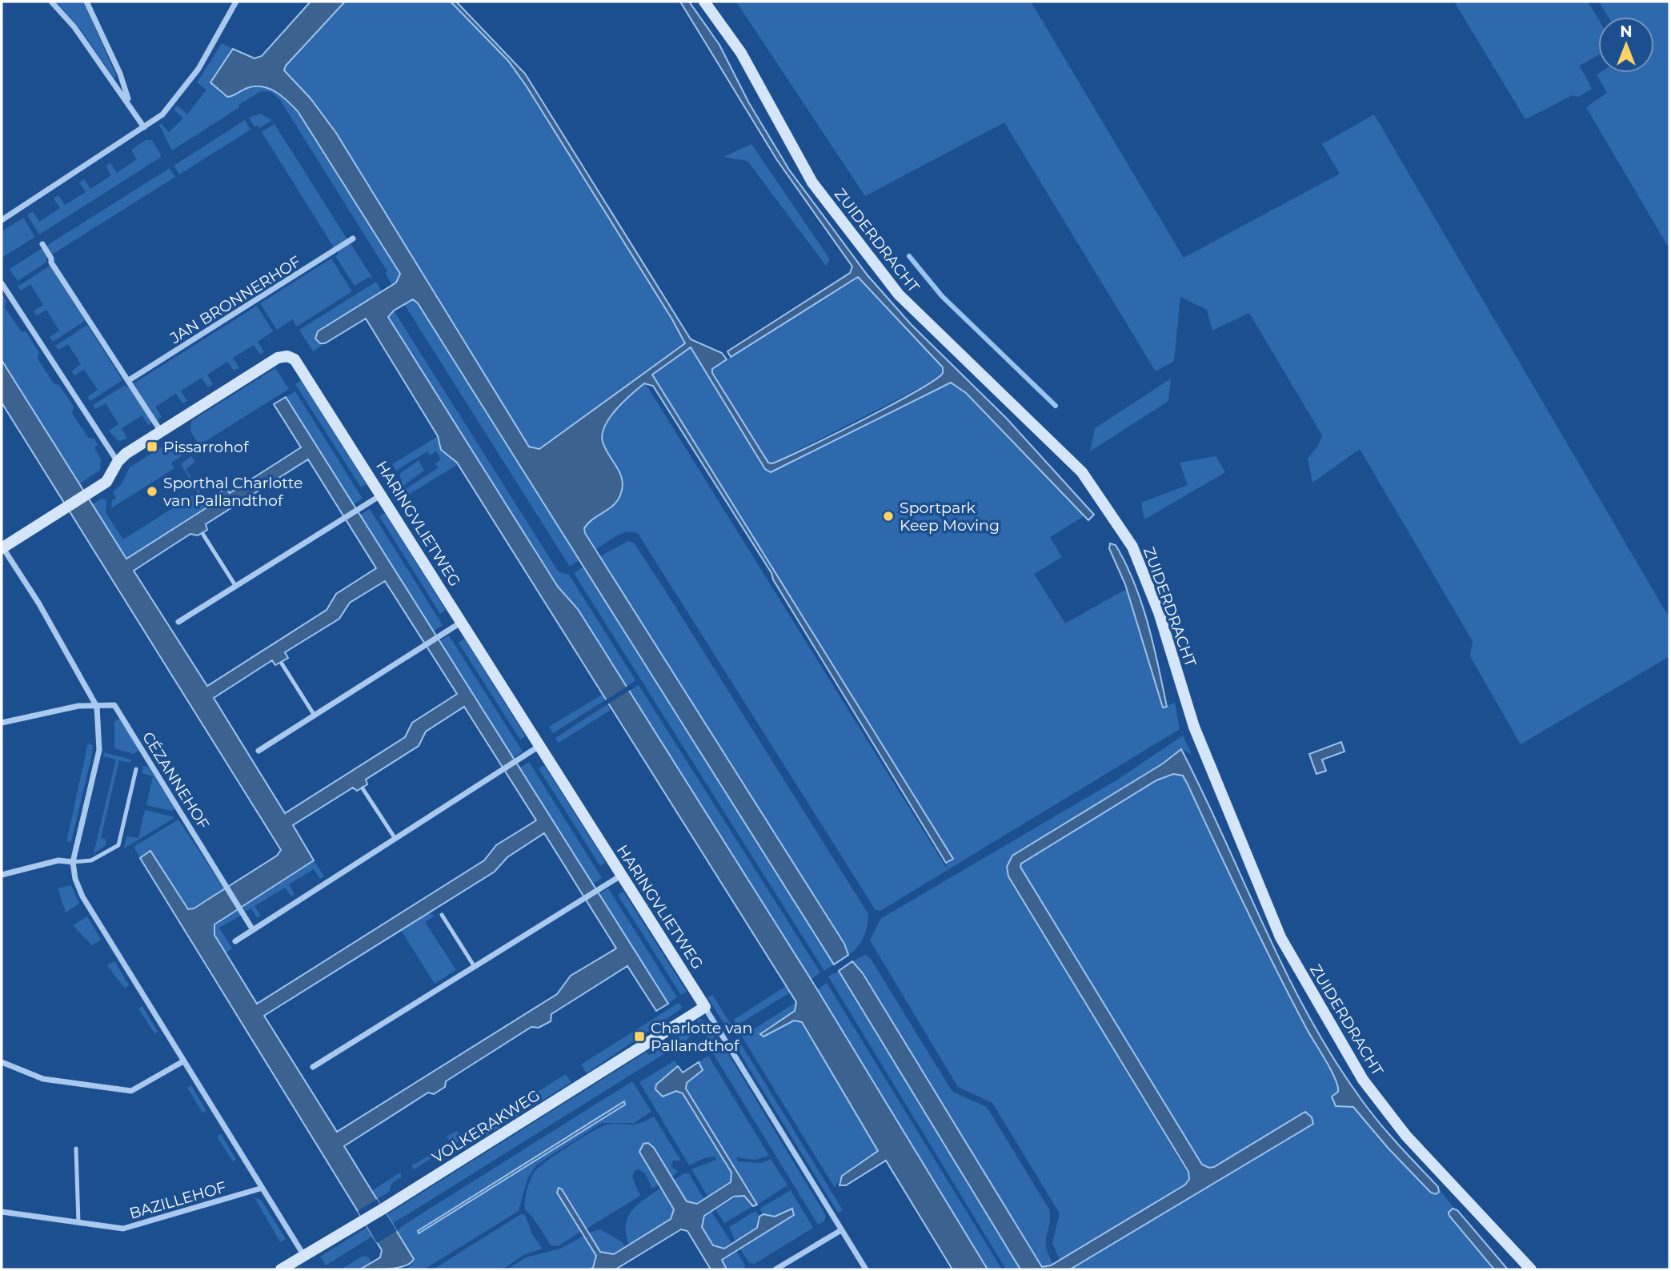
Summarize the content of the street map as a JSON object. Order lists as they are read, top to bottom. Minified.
{"streets":{"street":["ZUIDERDRACHT","JAN BRONNERHOF","HARINGVLIETWEG","CÉZANNEHOF","VOLKERAKWEG","BAZILLEHOF"]},"crossings":[["HARINGVLIETWEG","VOLKERAKWEG"]],"places":{"transit":["Pissarrohof","Charlotte van Pallandthof"],"other":["Sporthal Charlotte van Pallandthof","Sportpark Keep Moving"]},"north":"top"}
